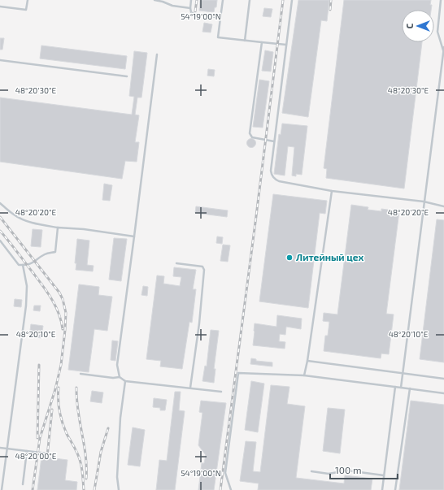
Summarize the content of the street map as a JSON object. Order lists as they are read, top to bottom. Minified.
{"places":["Литейный цех"],"scale_bar":"100 m","north":"left","coordinates":["54°19'00\"N","48°20'30\"E","48°20'20\"E","48°20'10\"E","48°20'00\"E"]}
